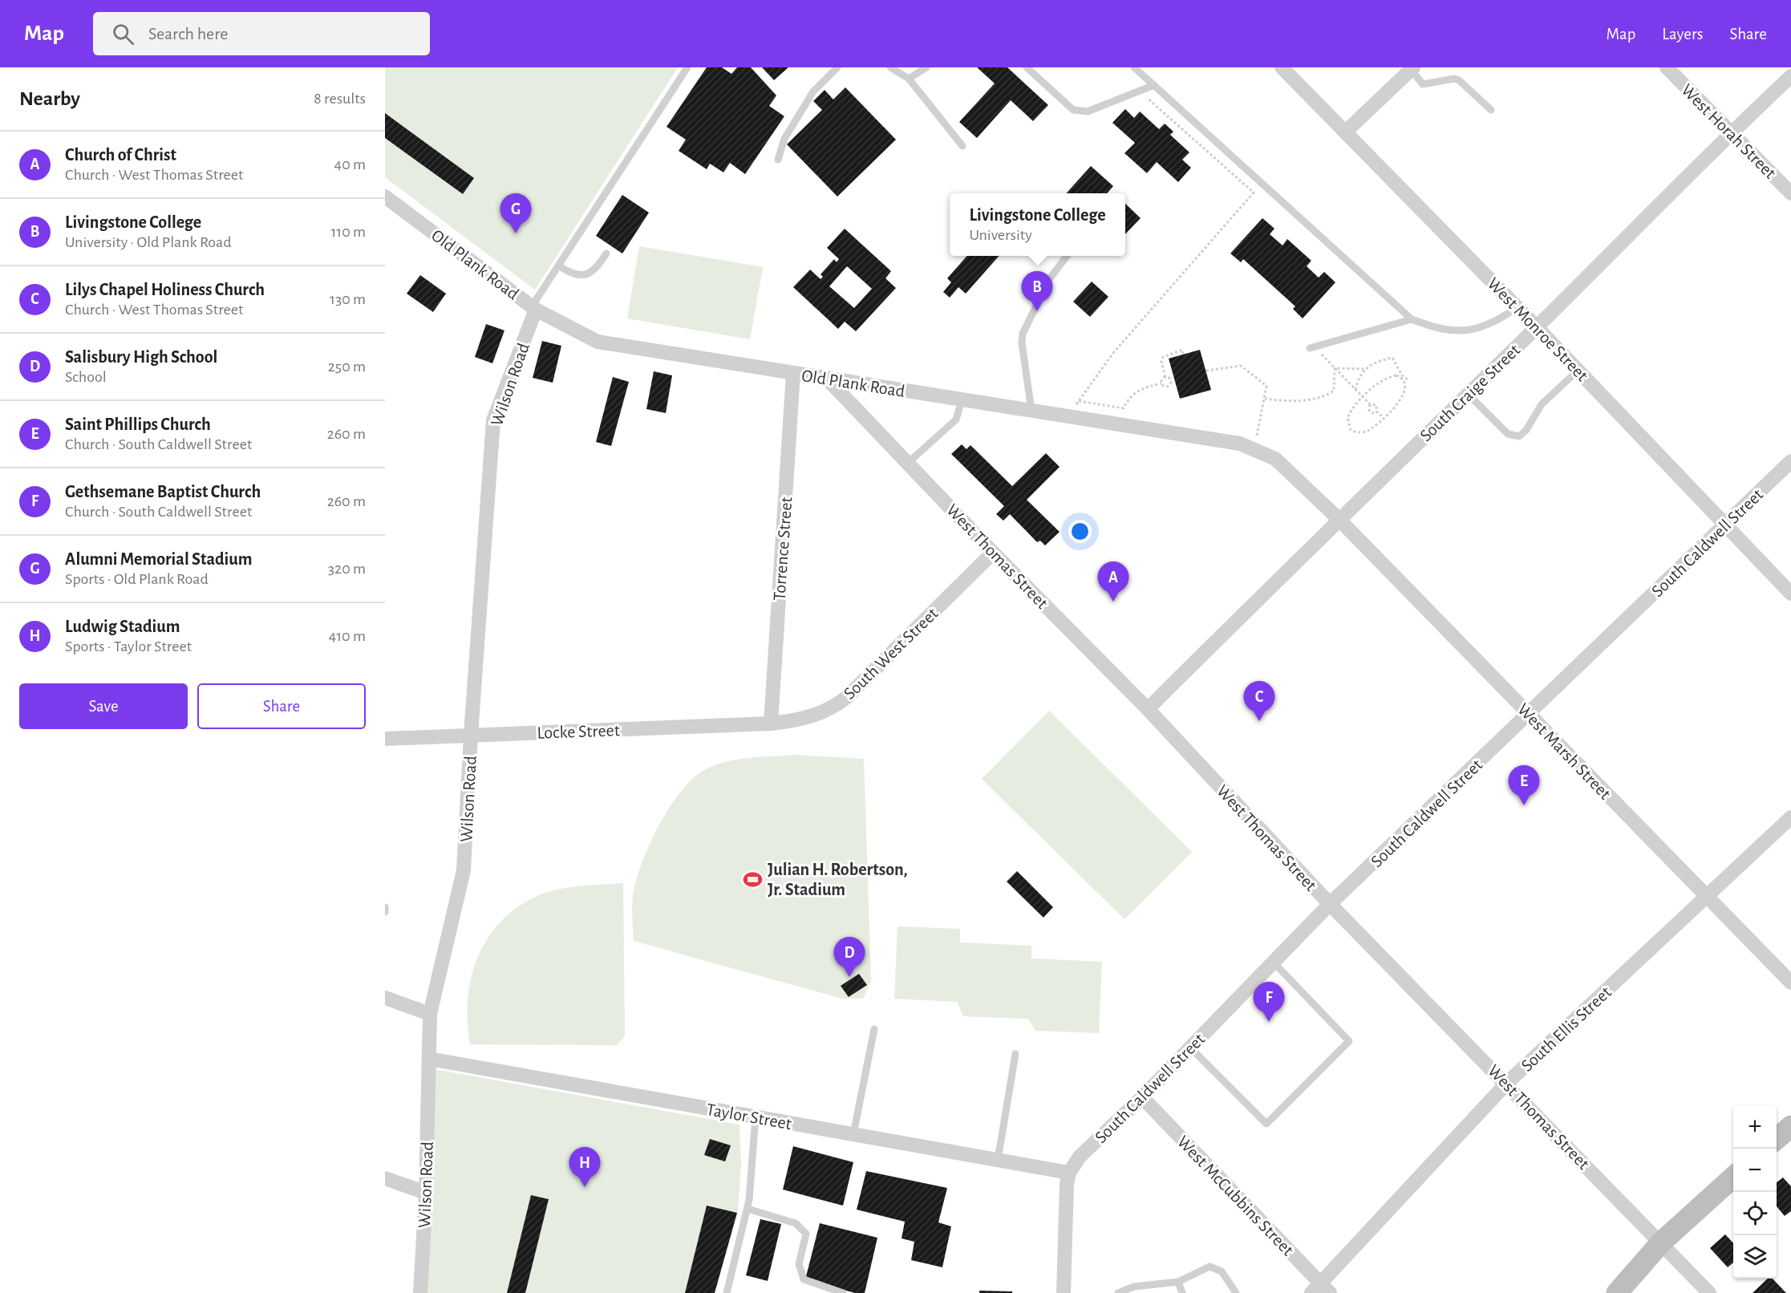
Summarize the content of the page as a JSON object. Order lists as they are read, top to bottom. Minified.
{"streets":{"street":["West Horah Street","Old Plank Road","West Monroe Street","Wilson Road","South Craige Street","South Caldwell Street","Torrence Street","West Thomas Street","South West Street","Locke Street","West Marsh Street","South Ellis Street","Taylor Street","West McCubbins Street"]},"crossings":[["West Horah Street","South Craige Street"],["Old Plank Road","Wilson Road"],["Old Plank Road","South Craige Street"],["Old Plank Road","Torrence Street"],["Old Plank Road","West Thomas Street"],["Old Plank Road","West Marsh Street"],["West Monroe Street","South Craige Street"],["West Monroe Street","South Caldwell Street"],["Wilson Road","Locke Street"],["Wilson Road","Taylor Street"],["South Craige Street","West Thomas Street"],["South Craige Street","West Marsh Street"],["South Caldwell Street","West Thomas Street"],["South Caldwell Street","West Marsh Street"],["South Caldwell Street","Taylor Street"],["South Caldwell Street","West McCubbins Street"],["Torrence Street","South West Street"],["Torrence Street","Locke Street"],["West Thomas Street","South West Street"],["West Thomas Street","South Ellis Street"],["South West Street","Locke Street"],["West Marsh Street","South Ellis Street"],["South Ellis Street","West McCubbins Street"]],"places":{"sports":["Julian H. Robertson, Jr. Stadium"]},"page":{"header":"Map","search":"Search here","nav":["Map","Layers","Share"],"heading":["Nearby","8 results"],"list":[{"mark":"A","name":"Church of Christ","note":"Church · West Thomas Street","value":"40 m"},{"mark":"B","name":"Livingstone College","note":"University · Old Plank Road","value":"110 m"},{"mark":"C","name":"Lilys Chapel Holiness Church","note":"Church · West Thomas Street","value":"130 m"},{"mark":"D","name":"Salisbury High School","note":"School","value":"250 m"},{"mark":"E","name":"Saint Phillips Church","note":"Church · South Caldwell Street","value":"260 m"},{"mark":"F","name":"Gethsemane Baptist Church","note":"Church · South Caldwell Street","value":"260 m"},{"mark":"G","name":"Alumni Memorial Stadium","note":"Sports · Old Plank Road","value":"320 m"},{"mark":"H","name":"Ludwig Stadium","note":"Sports · Taylor Street","value":"410 m"}],"popup":["Livingstone College","University"],"pins":["G","B","A","C","E","D","F","H"],"buttons":["Save","Share"],"map_buttons":["+","−"]}}
